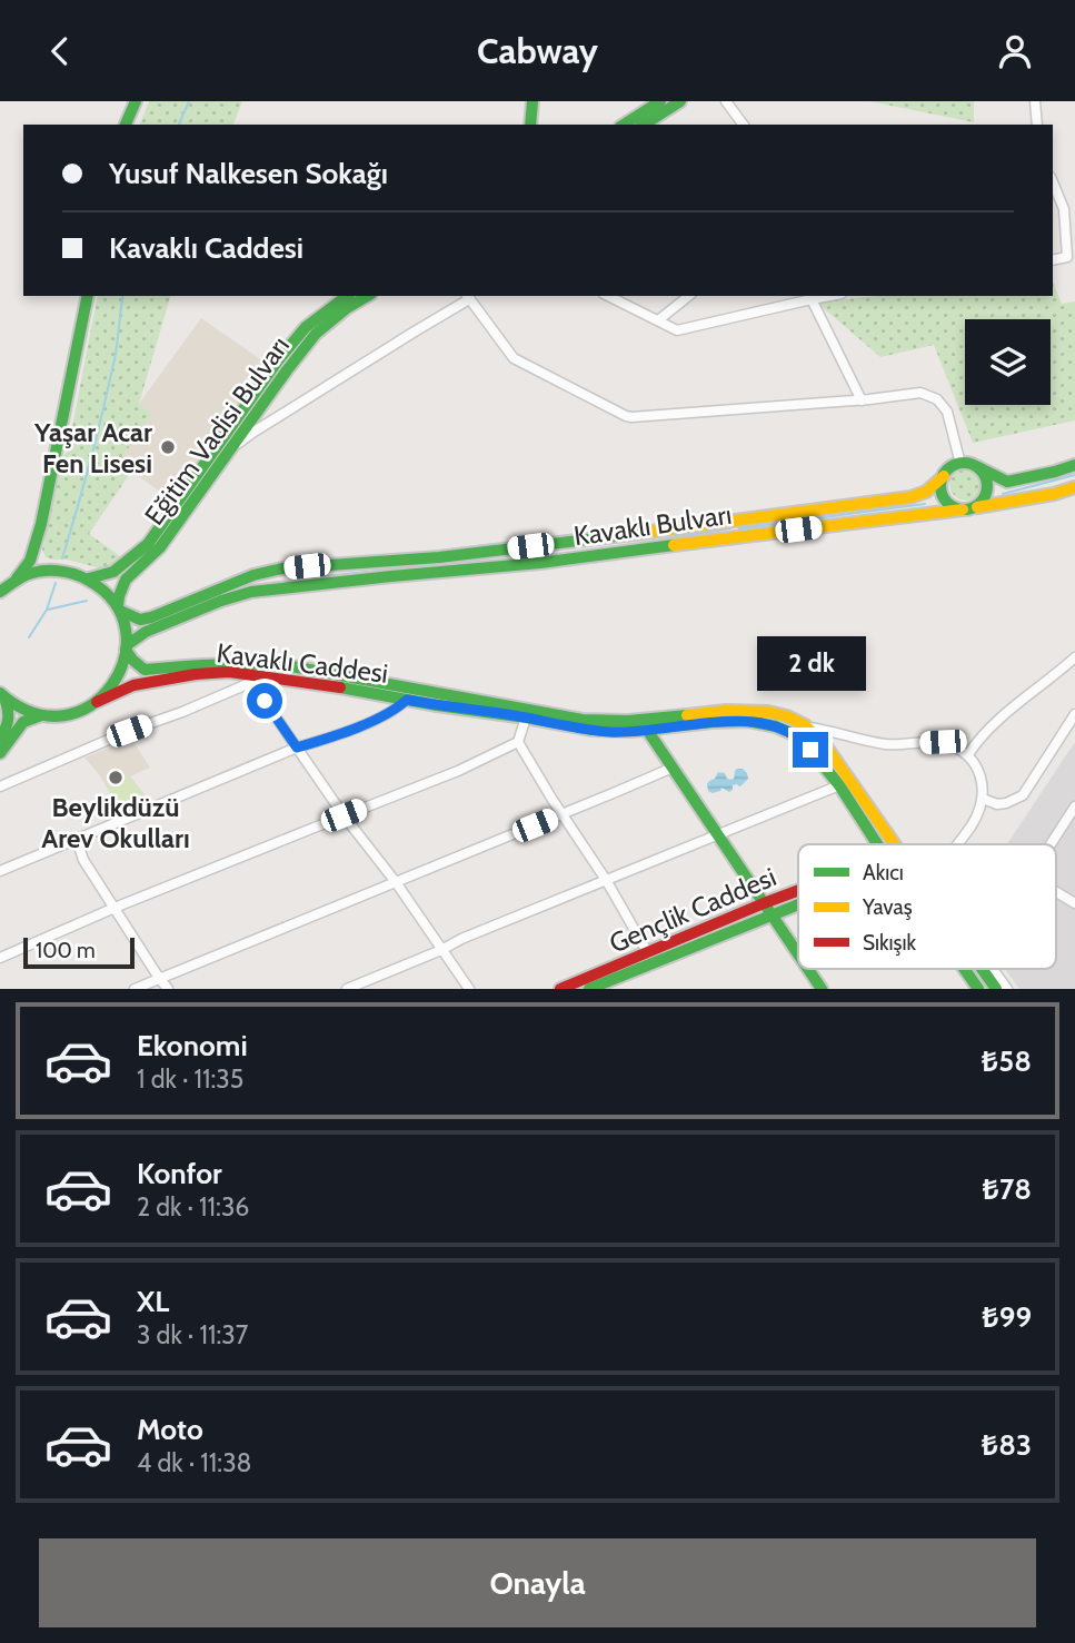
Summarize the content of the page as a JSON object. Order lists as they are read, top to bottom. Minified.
{"streets":{"main road":["Eğitim Vadisi Bulvarı","Kavaklı Bulvarı","Kavaklı Caddesi","Gençlik Caddesi"]},"crossings":[["Eğitim Vadisi Bulvarı","Kavaklı Bulvarı"],["Kavaklı Bulvarı","Kavaklı Caddesi"]],"places":["Yaşar Acar Fen Lisesi","Beylikdüzü Arev Okulları"],"legend":["Akıcı","Yavaş","Sıkışık"],"scale_bar":"100 m","page":{"header":"Cabway","banner":["Yusuf Nalkesen Sokağı","Kavaklı Caddesi"],"bubble":"2 dk","scale":"100 m","list":[{"name":"Ekonomi","note":"1 dk · 11:35","value":"₺58"},{"name":"Konfor","note":"2 dk · 11:36","value":"₺78"},{"name":"XL","note":"3 dk · 11:37","value":"₺99"},{"name":"Moto","note":"4 dk · 11:38","value":"₺83"}],"buttons":"Onayla"}}
